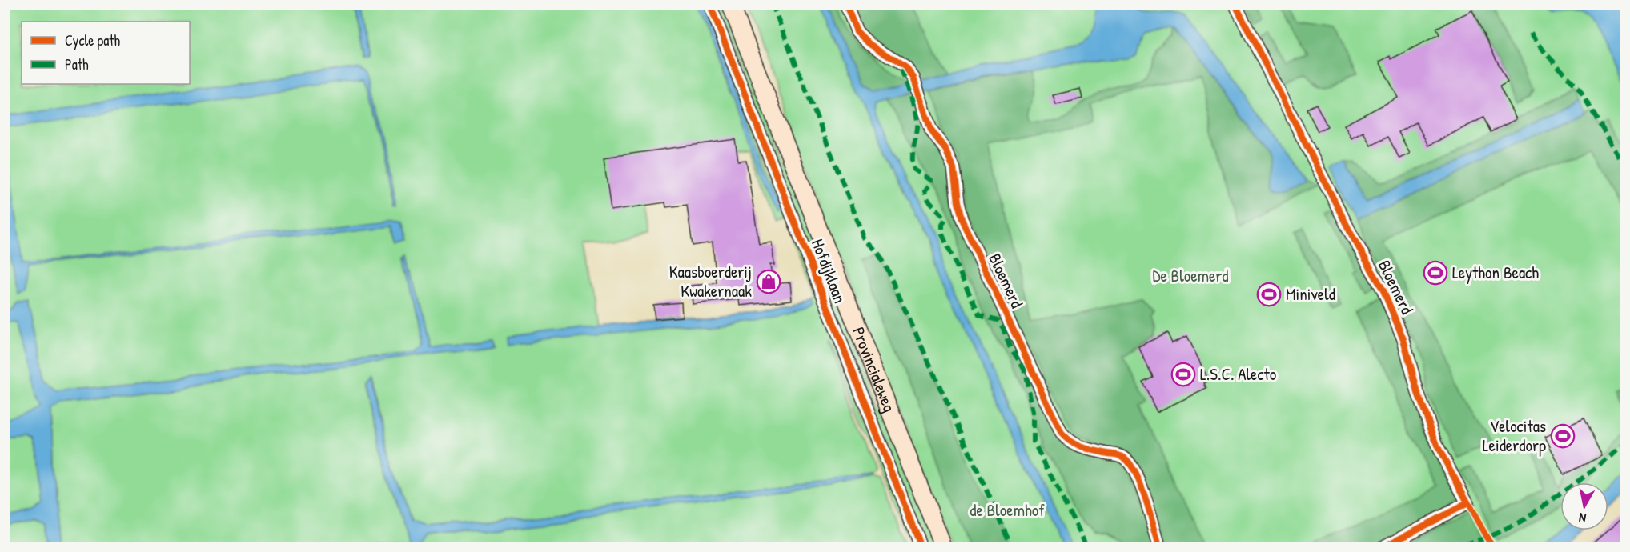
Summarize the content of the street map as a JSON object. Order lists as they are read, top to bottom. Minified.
{"streets":{"main road":["Provincialeweg"],"street":["Hofdijklaan","Bloemerd"]},"crossings":[["Hofdijklaan","Provincialeweg"]],"parks":["De Bloemerd","de Bloemhof"],"places":{"sports":["Leython Beach","Miniveld","L.S.C. Alecto","Velocitas Leiderdorp"],"shop":["Kaasboerderij Kwakernaak"]},"legend":["Cycle path","Path"],"north":"bottom"}
